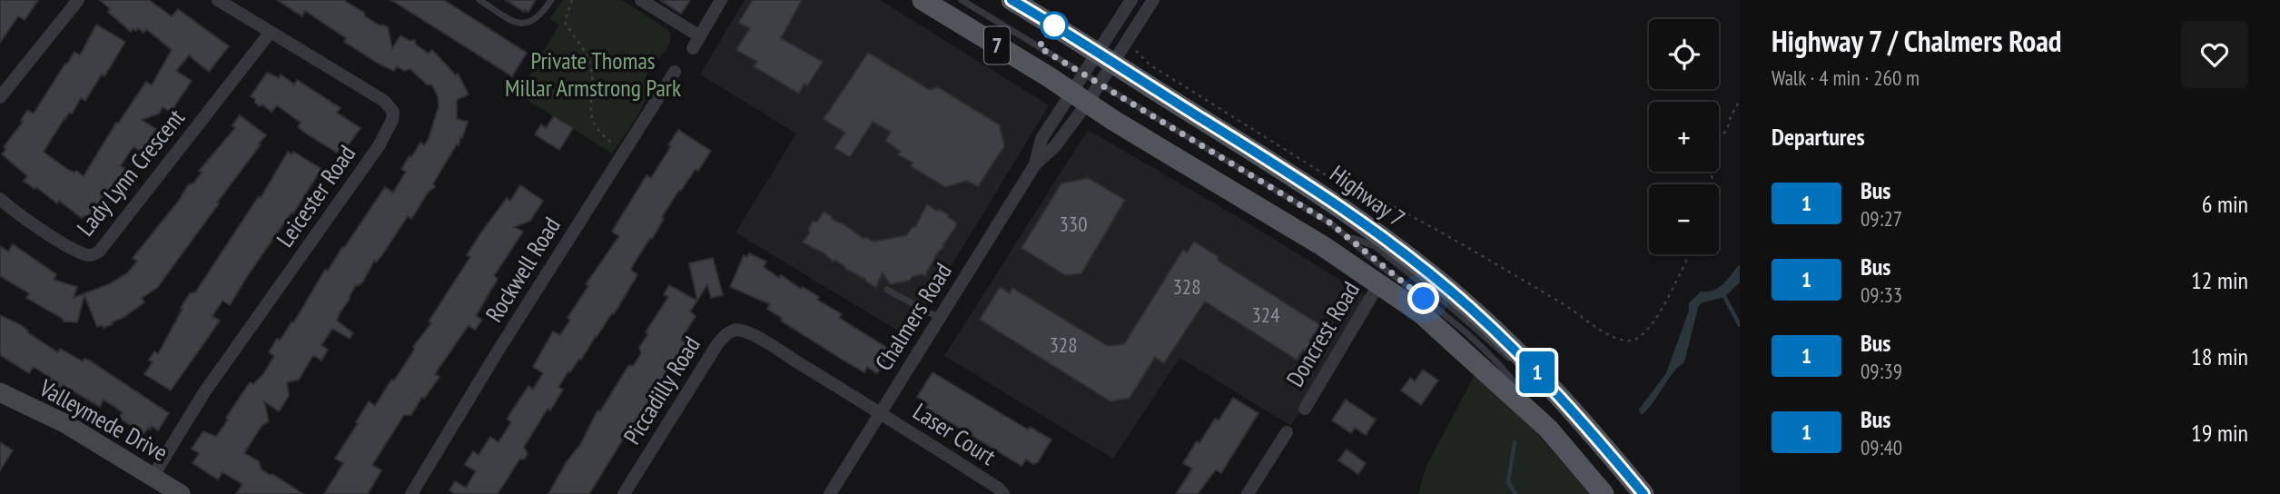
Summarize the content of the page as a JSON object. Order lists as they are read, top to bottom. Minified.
{"streets":{"main road":["7","Highway 7"],"street":["Lady Lynn Crescent","Leicester Road","Rockwell Road","Chalmers Road","Doncrest Road","Piccadilly Road","Valleymede Drive","Laser Court"]},"crossings":[["7","Chalmers Road"],["7","Doncrest Road"],["Lady Lynn Crescent","Leicester Road"],["Leicester Road","Valleymede Drive"],["Highway 7","Chalmers Road"],["Chalmers Road","Piccadilly Road"],["Chalmers Road","Laser Court"],["Piccadilly Road","Laser Court"]],"parks":["Private Thomas Millar Armstrong Park"],"lines":["bus line 1"],"house_numbers":["330","328","324","328"],"page":{"on_map":"1","heading":[["Highway 7 / Chalmers Road","Walk · 4 min · 260 m"],"Departures"],"map_buttons":["+","−"],"list":[{"mark":"1","name":"Bus","note":"09:27","value":"6 min"},{"mark":"1","name":"Bus","note":"09:33","value":"12 min"},{"mark":"1","name":"Bus","note":"09:39","value":"18 min"},{"mark":"1","name":"Bus","note":"09:40","value":"19 min"}]}}
